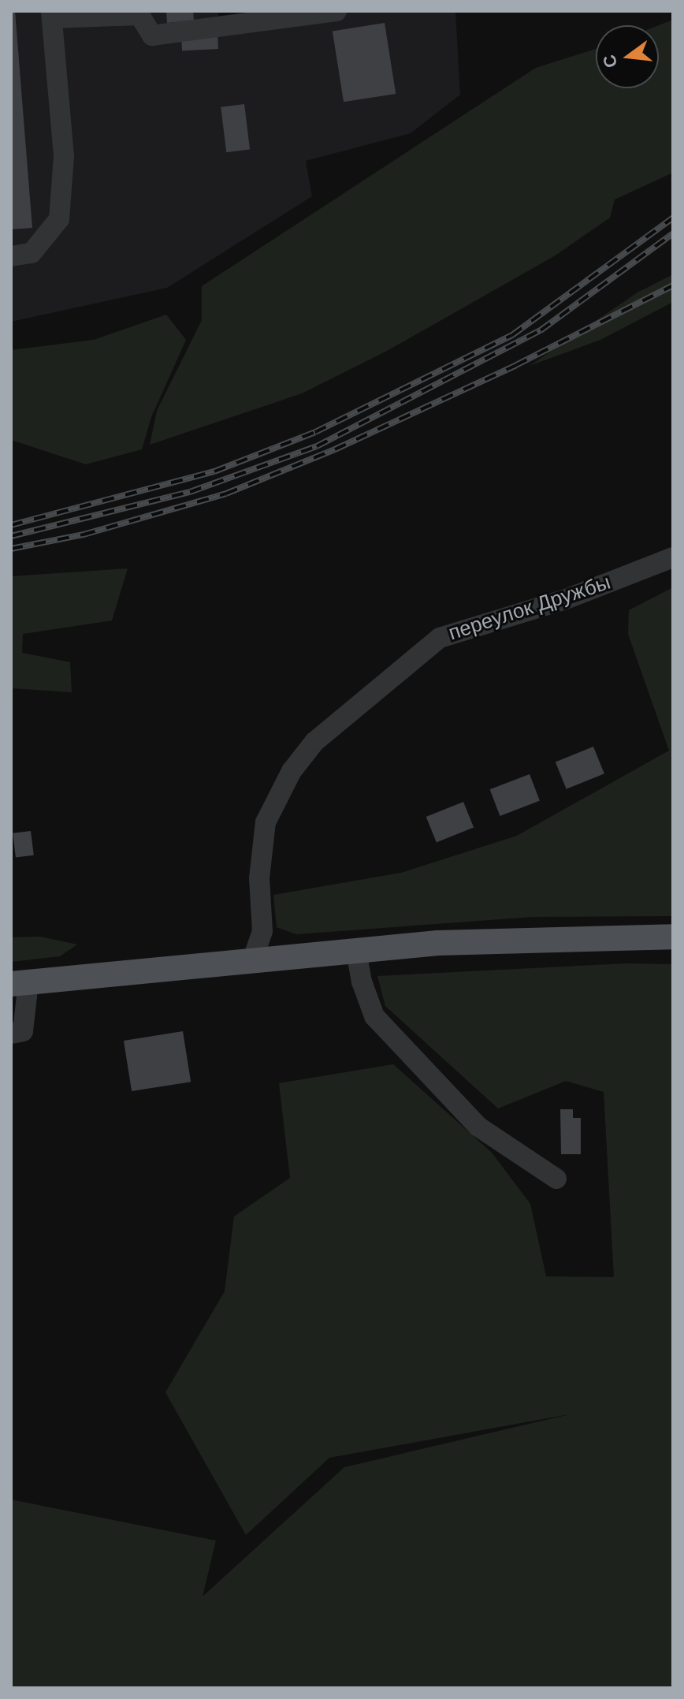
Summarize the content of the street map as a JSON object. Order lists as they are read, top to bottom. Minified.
{"streets":{"street":["переулок Дружбы"]},"north":"left"}
